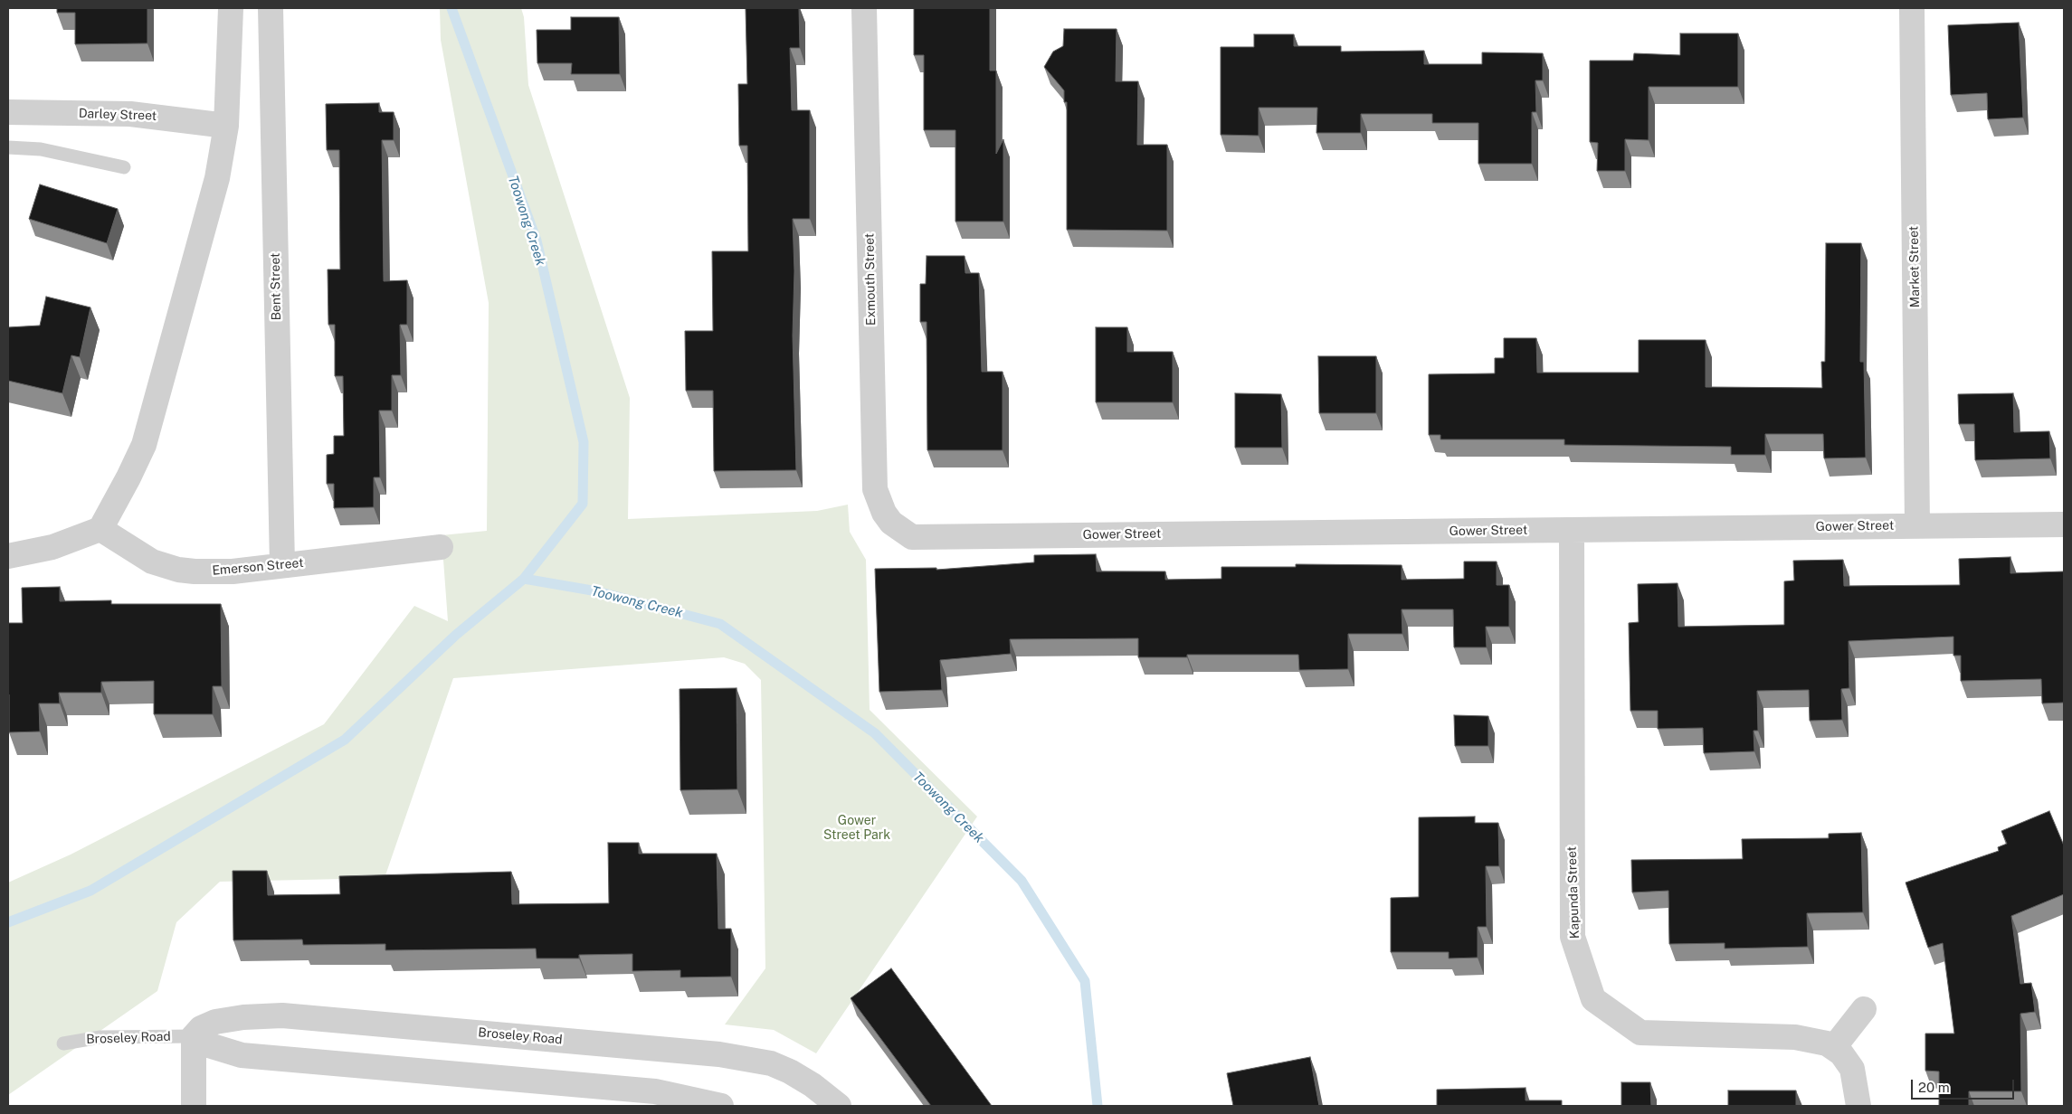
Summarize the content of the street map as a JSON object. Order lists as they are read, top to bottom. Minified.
{"streets":{"street":["Darley Street","Market Street","Exmouth Street","Bent Street","Gower Street","Emerson Street","Kapunda Street","Broseley Road"]},"crossings":[["Market Street","Gower Street"],["Exmouth Street","Gower Street"],["Bent Street","Emerson Street"],["Gower Street","Kapunda Street"]],"water":["Toowong Creek"],"parks":["Gower Street Park"],"scale_bar":"20 m"}
